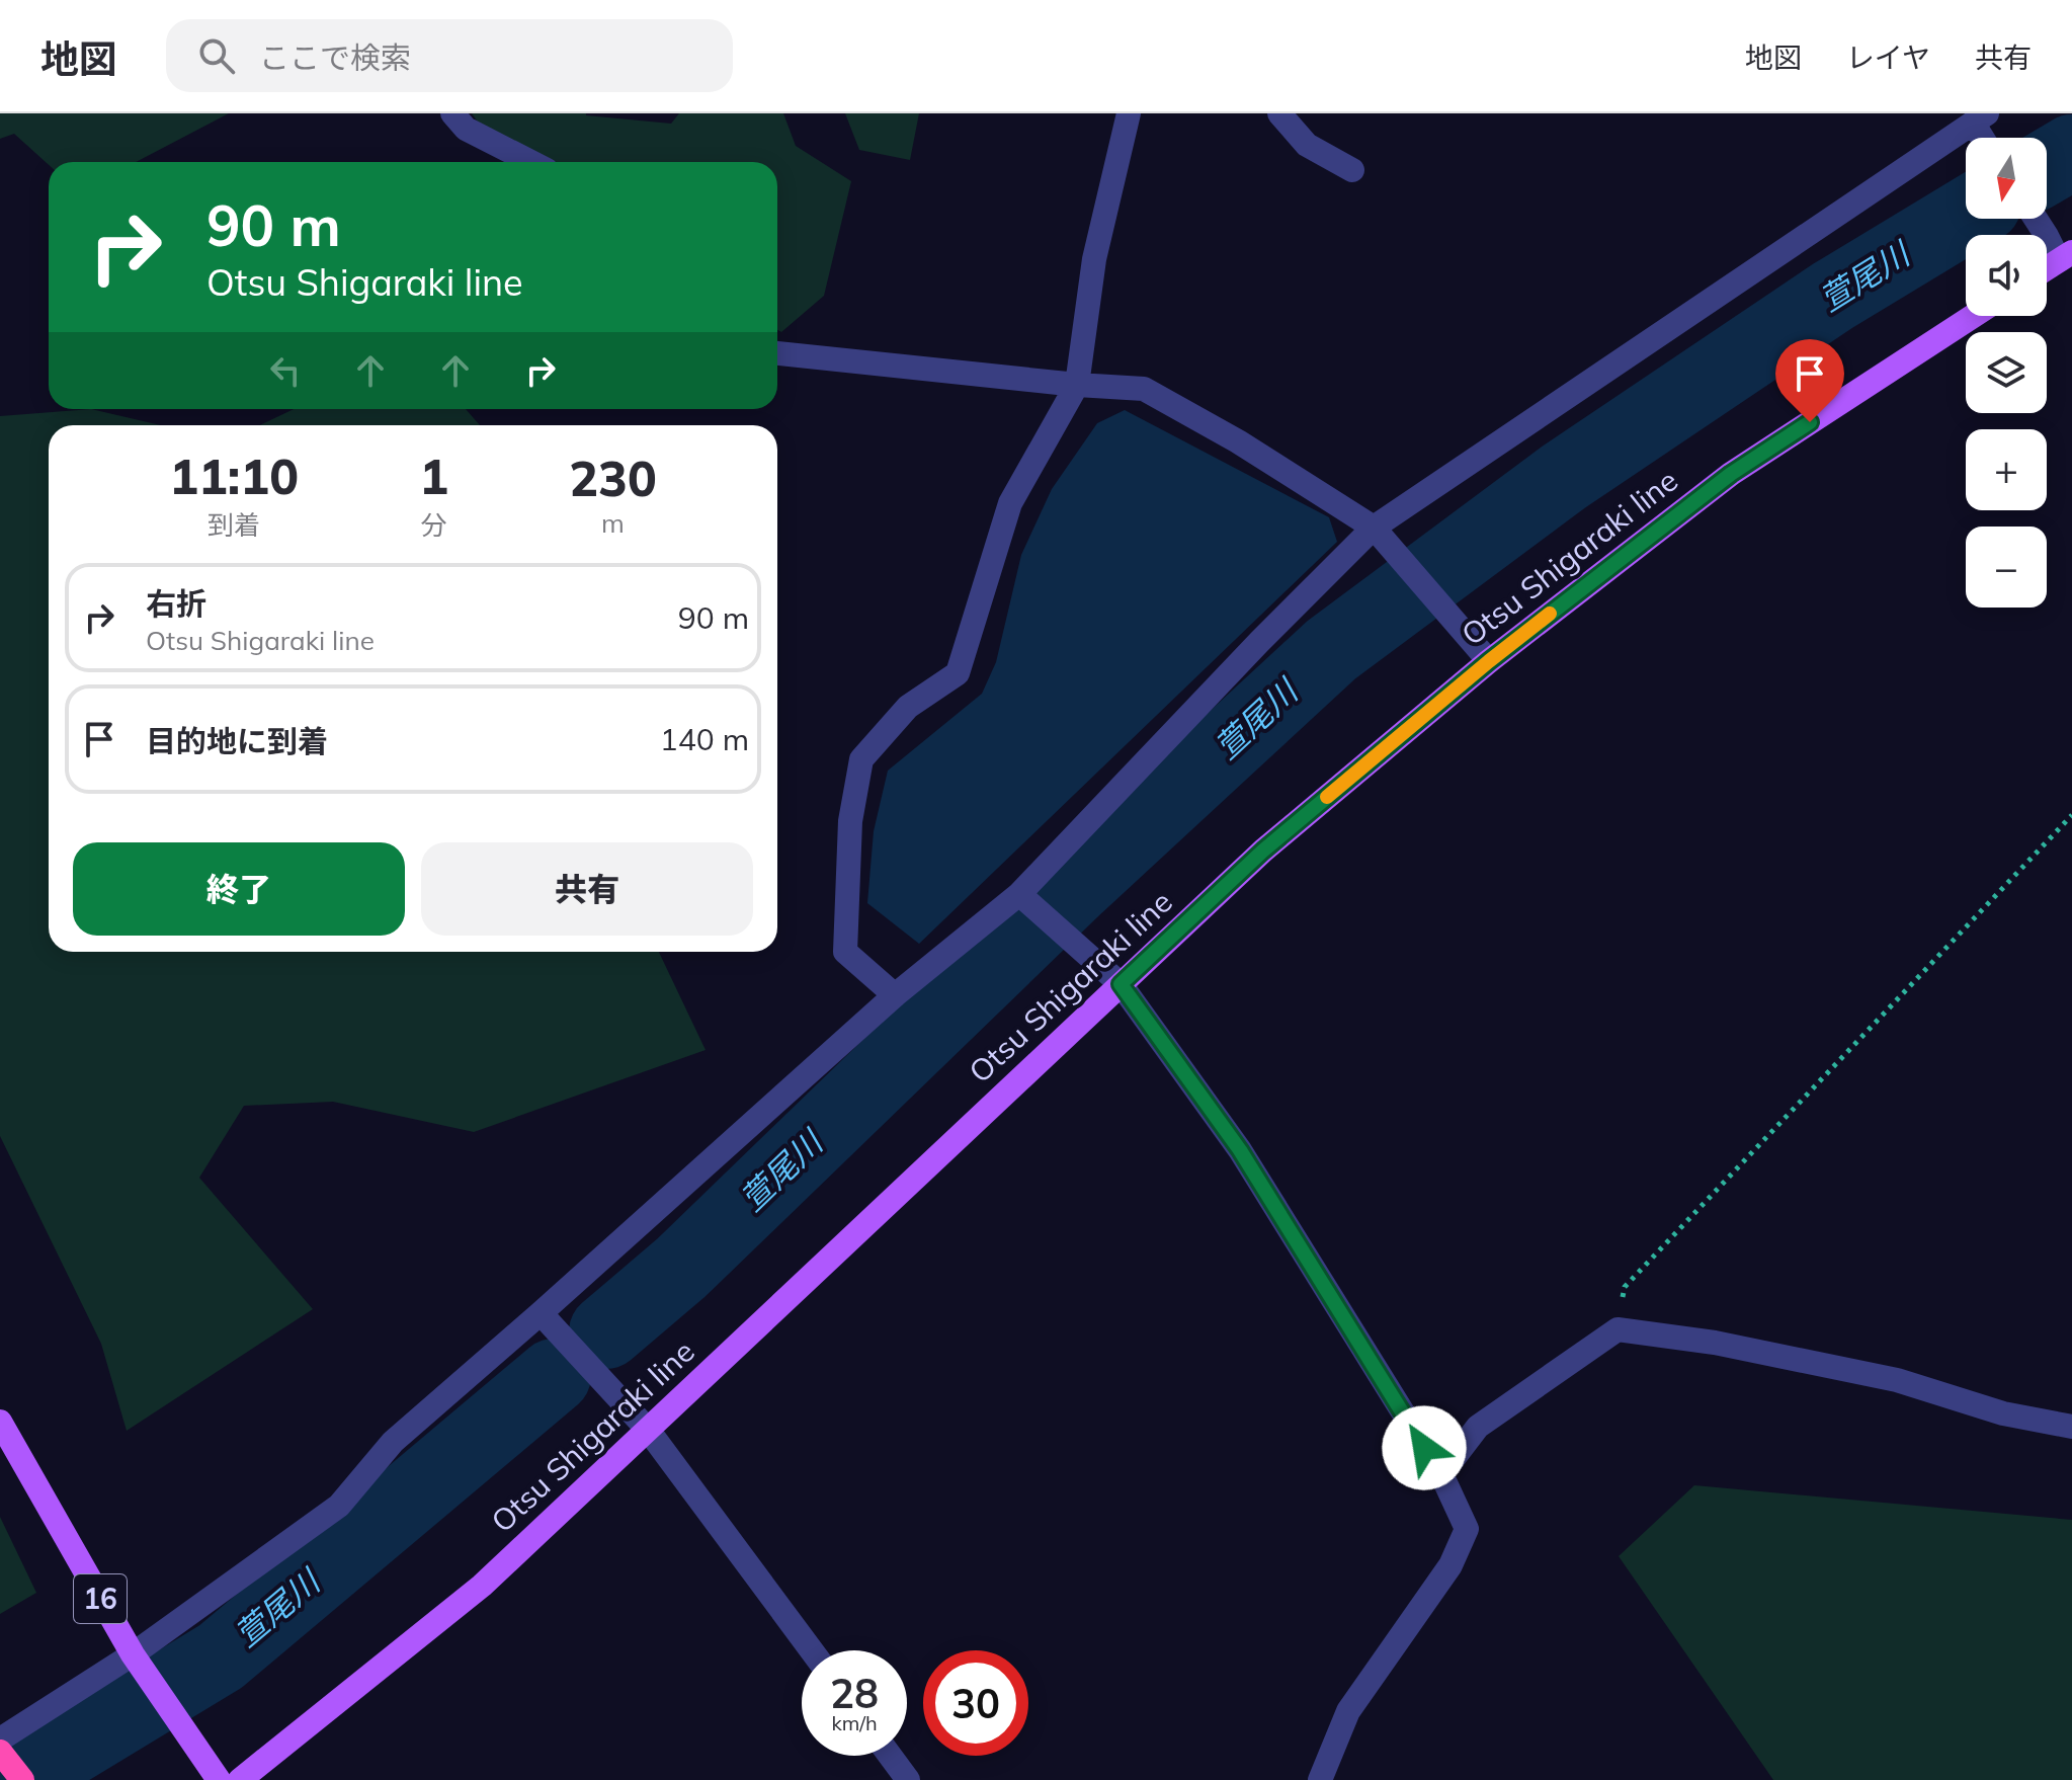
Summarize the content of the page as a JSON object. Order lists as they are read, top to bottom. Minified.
{"streets":{"main road":["Otsu Shigaraki line","16"]},"water":["萱尾川"],"north":"bottom","page":{"header":"地図","search":"ここで検索","nav":["地図","レイヤ","共有"],"map_buttons":["+","−"],"turn":["90 m","Otsu Shigaraki line"],"eta":["11:10","到着","1","分","230","m"],"list":[{"name":"右折","note":"Otsu Shigaraki line","value":"90 m"},{"name":"目的地に到着","value":"140 m"}],"buttons":["終了","共有"],"speed":"28 km/h","limit":"30"}}
